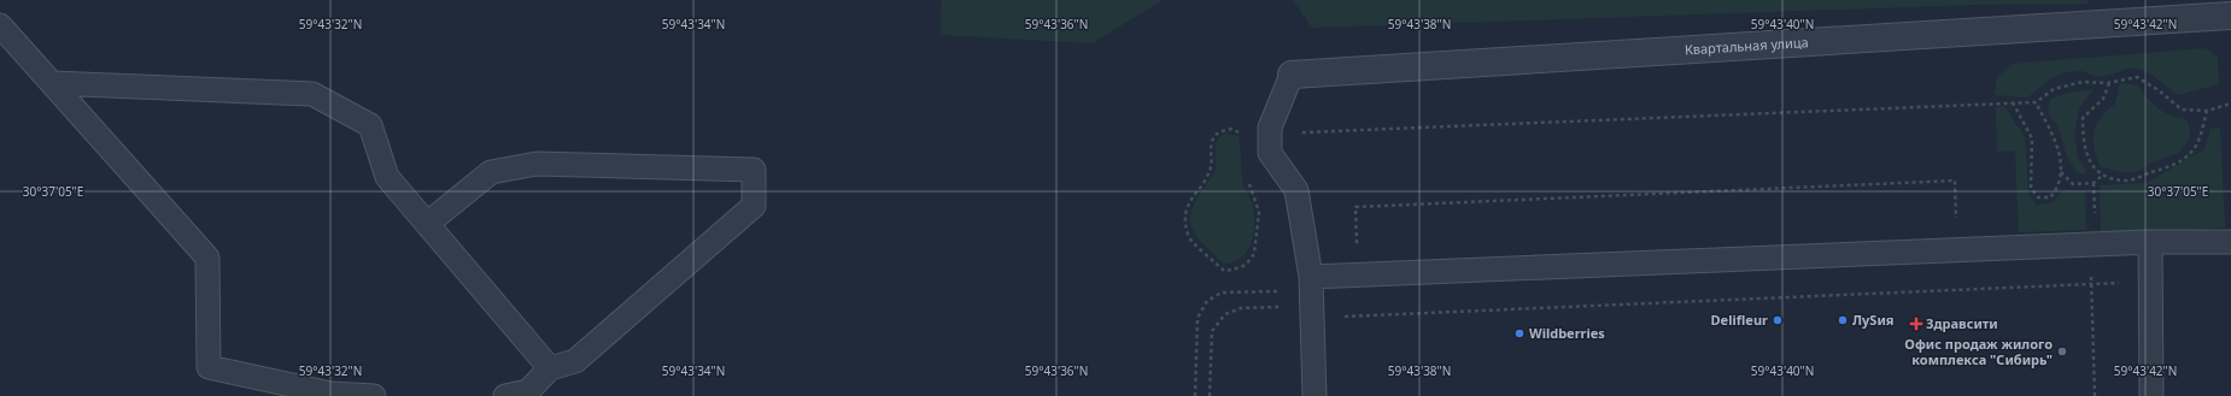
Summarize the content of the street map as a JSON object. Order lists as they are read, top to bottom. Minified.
{"streets":{"street":["Квартальная улица"]},"places":{"other":["Delifleur","ЛуSия","Wildberries","Офис продаж жилого комплекса \"Сибирь\""],"health":["Здравсити"]},"coordinates":["59°43'32\"N","59°43'34\"N","59°43'36\"N","59°43'38\"N","59°43'40\"N","59°43'42\"N","30°37'05\"E"]}
